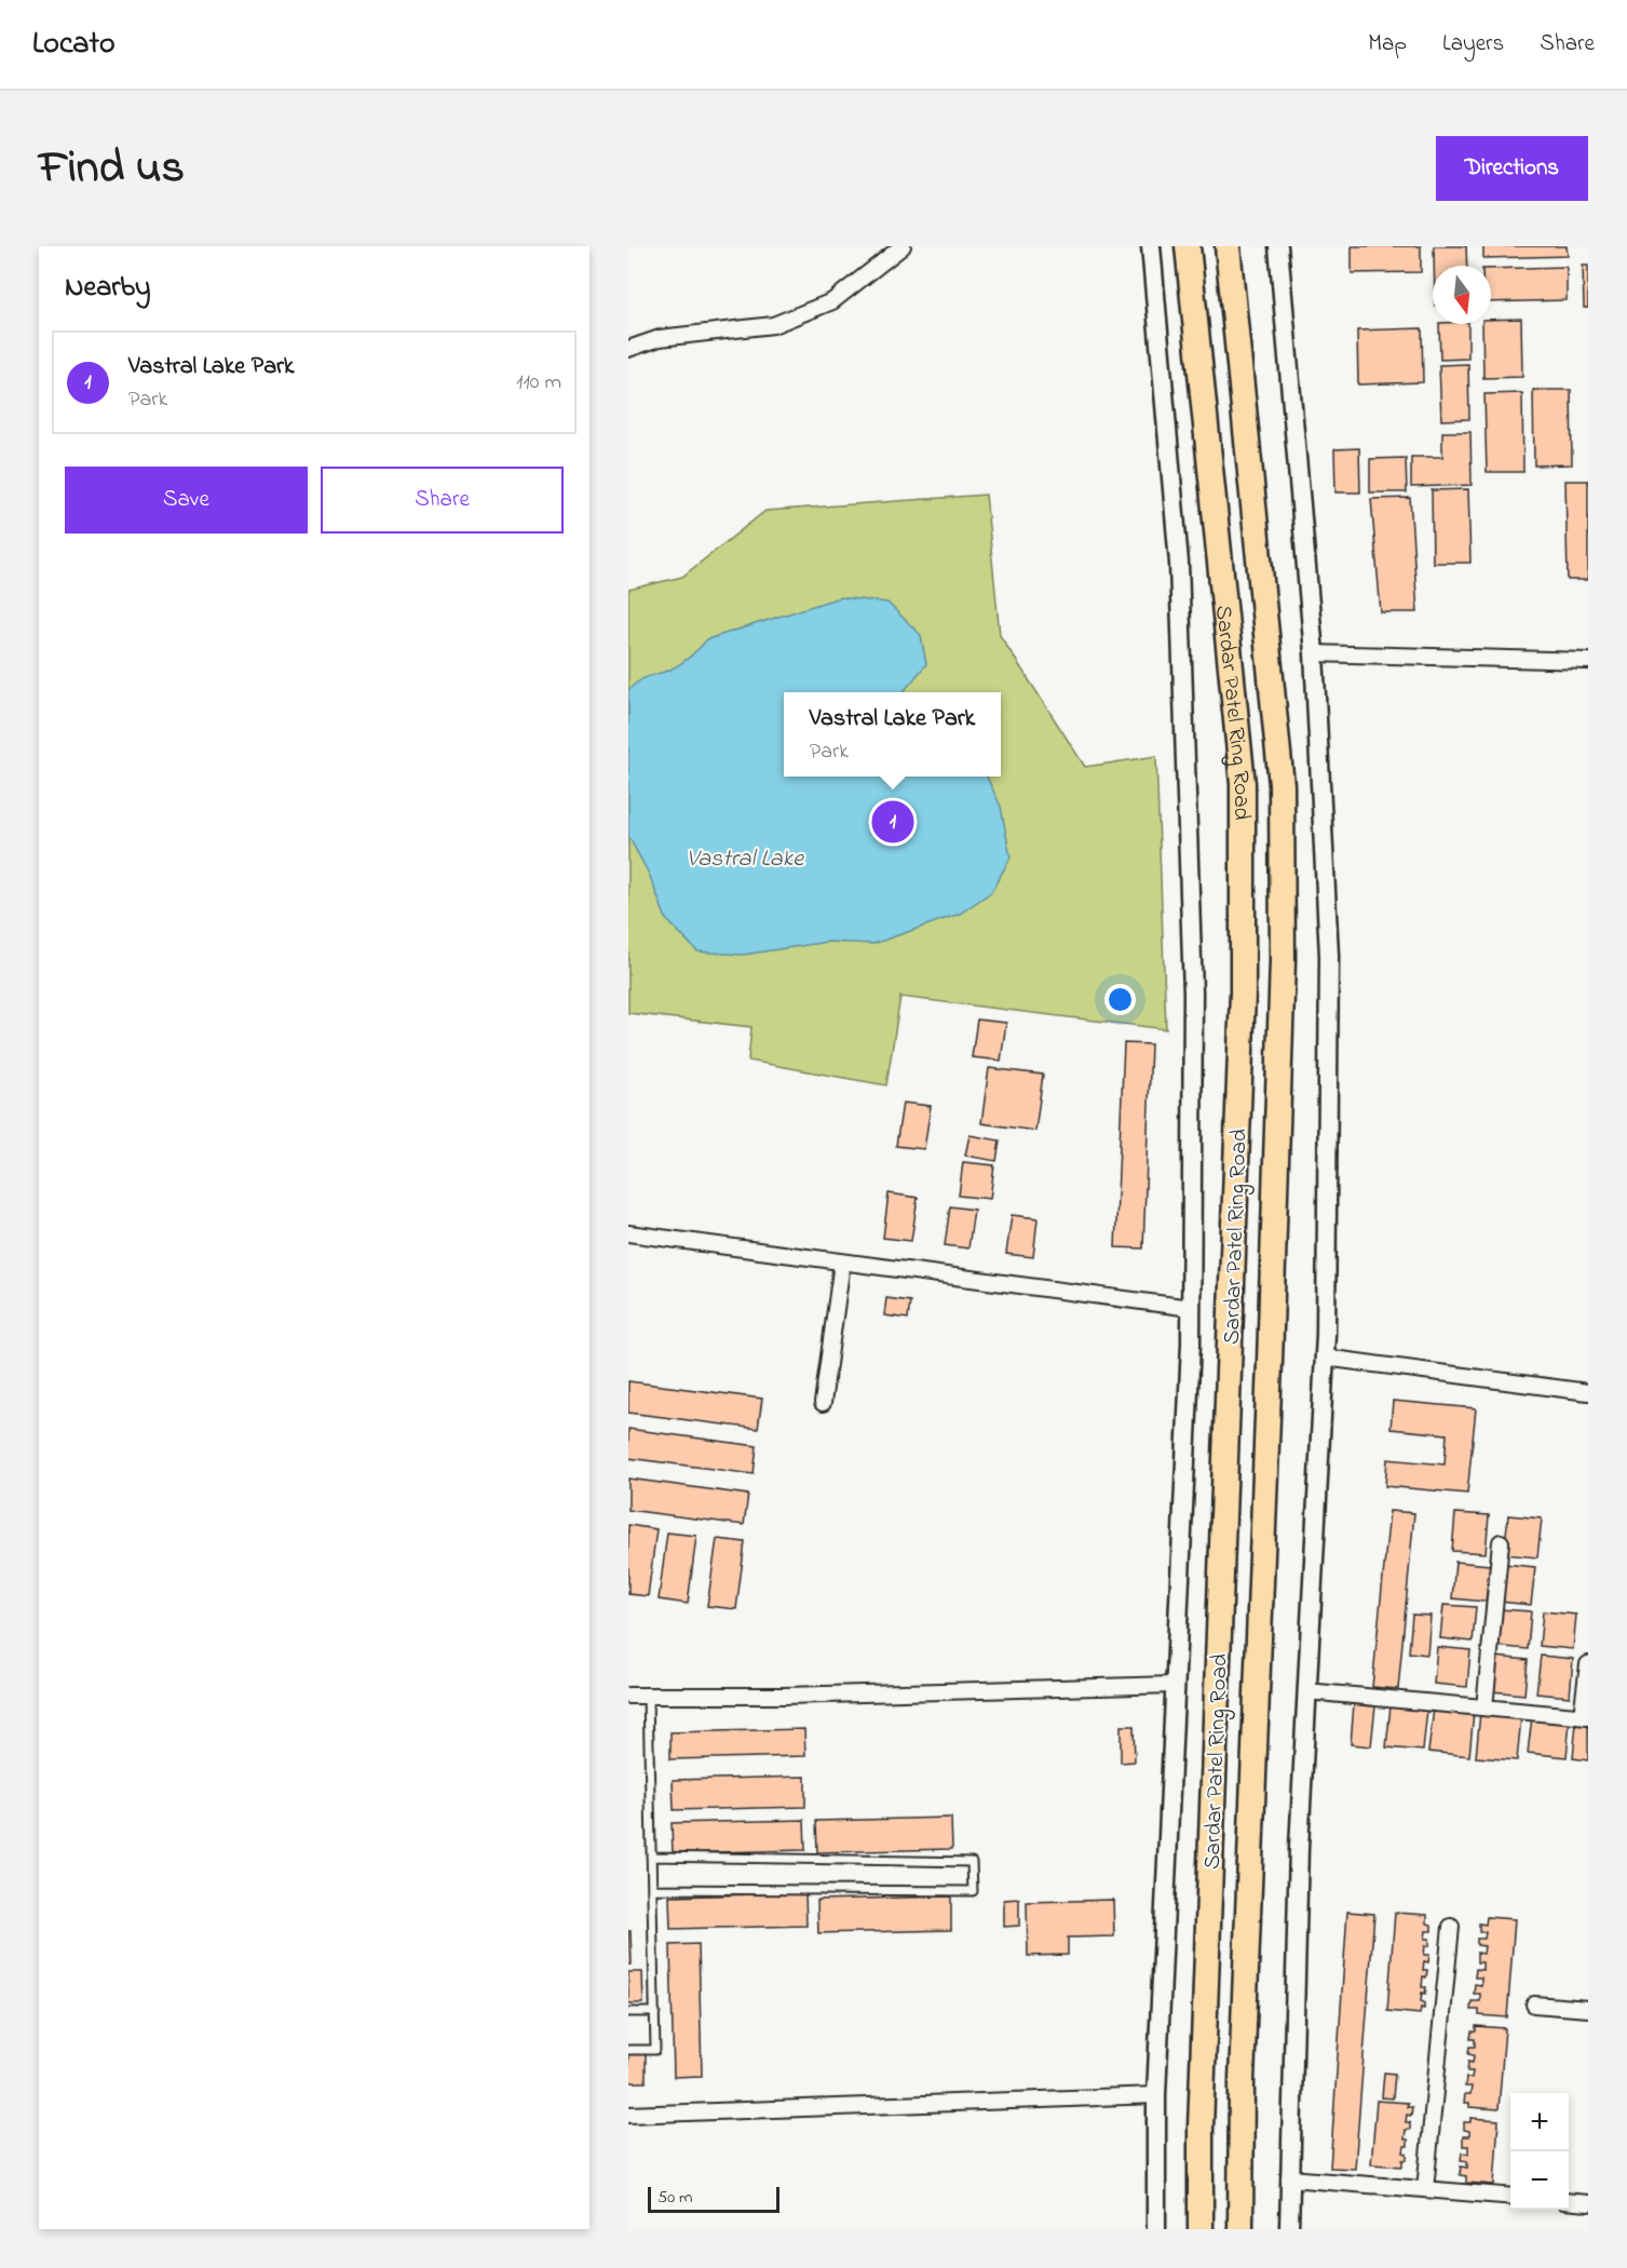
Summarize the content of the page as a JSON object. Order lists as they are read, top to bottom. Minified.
{"streets":{"highway":["Sardar Patel Ring Road"]},"water":["Vastral Lake"],"scale_bar":"50 m","north":"bottom","page":{"header":"Locato","nav":["Map","Layers","Share"],"title":"Find us","buttons":["Directions",["Save","Share"]],"heading":"Nearby","list":[{"mark":"1","name":"Vastral Lake Park","note":"Park","value":"110 m"}],"popup":["Vastral Lake Park","Park"],"pins":"1","map_buttons":["+","−"],"scale":"50 m"}}
